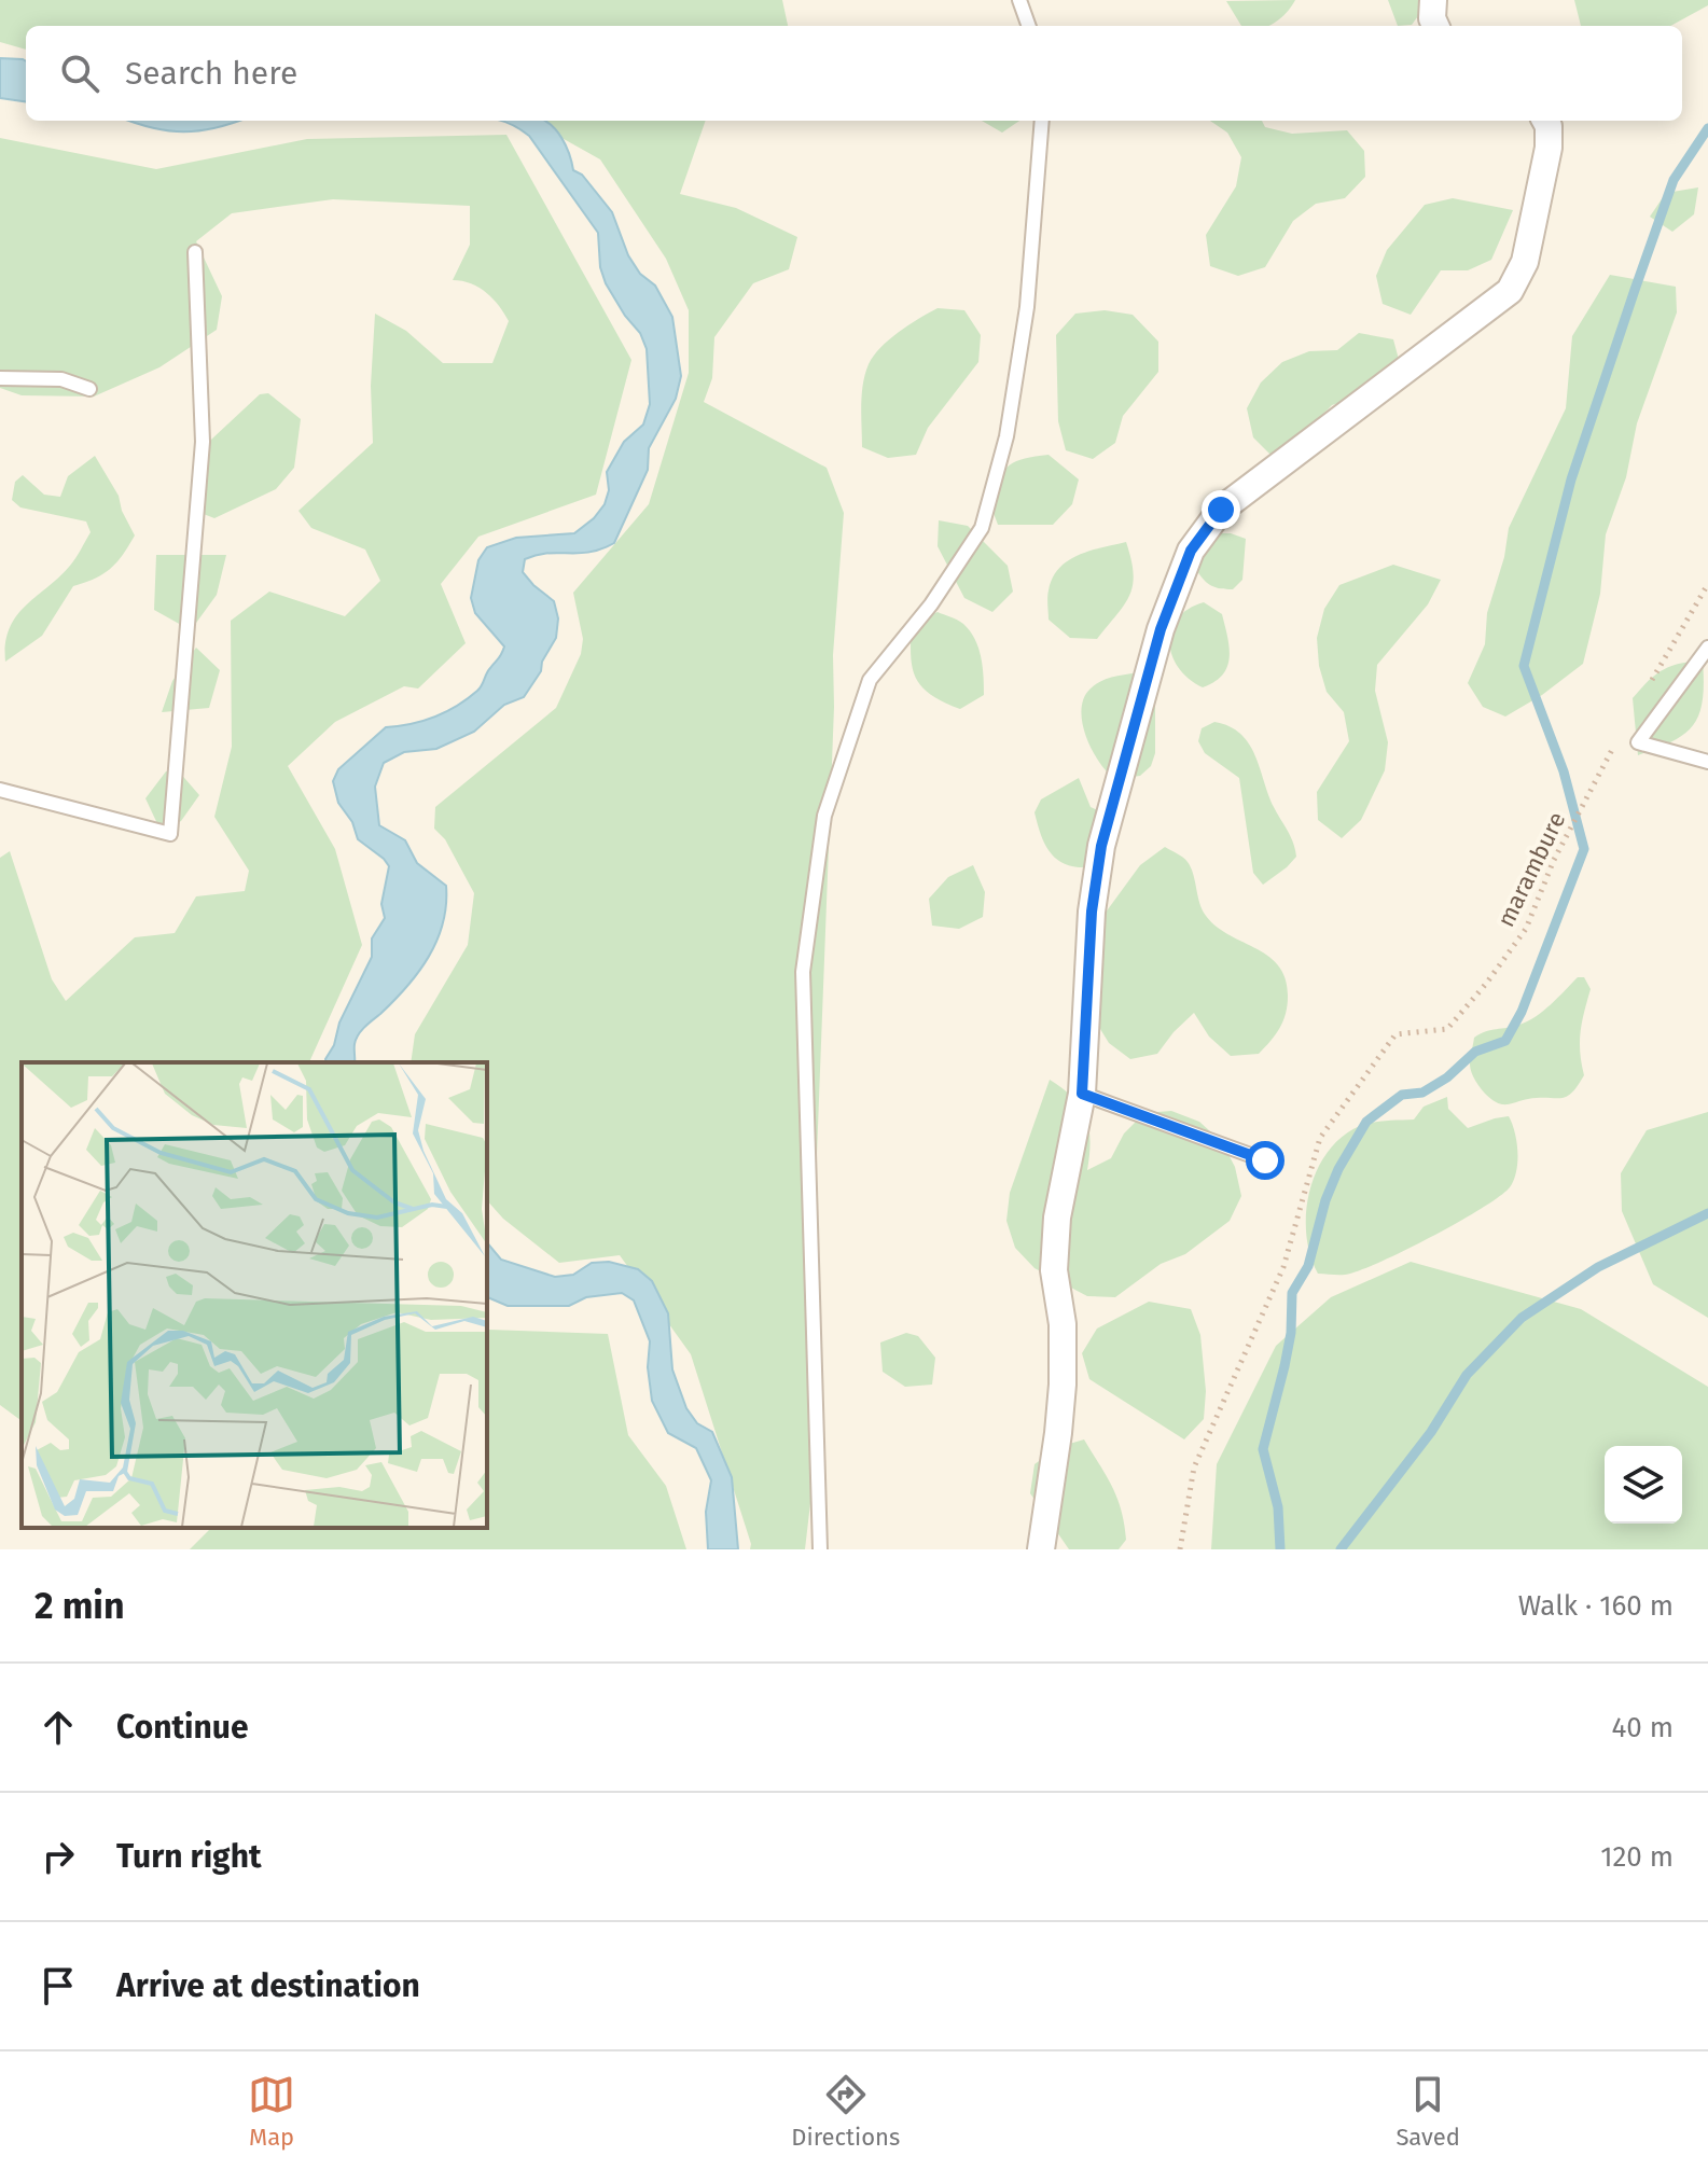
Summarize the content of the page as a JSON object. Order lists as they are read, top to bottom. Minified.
{"streets":{"path":["marambure"]},"page":{"search":"Search here","heading":["2 min","Walk · 160 m"],"list":[["Continue","40 m"],["Turn right","120 m"],"Arrive at destination"],"nav":["Map","Directions","Saved"]}}
